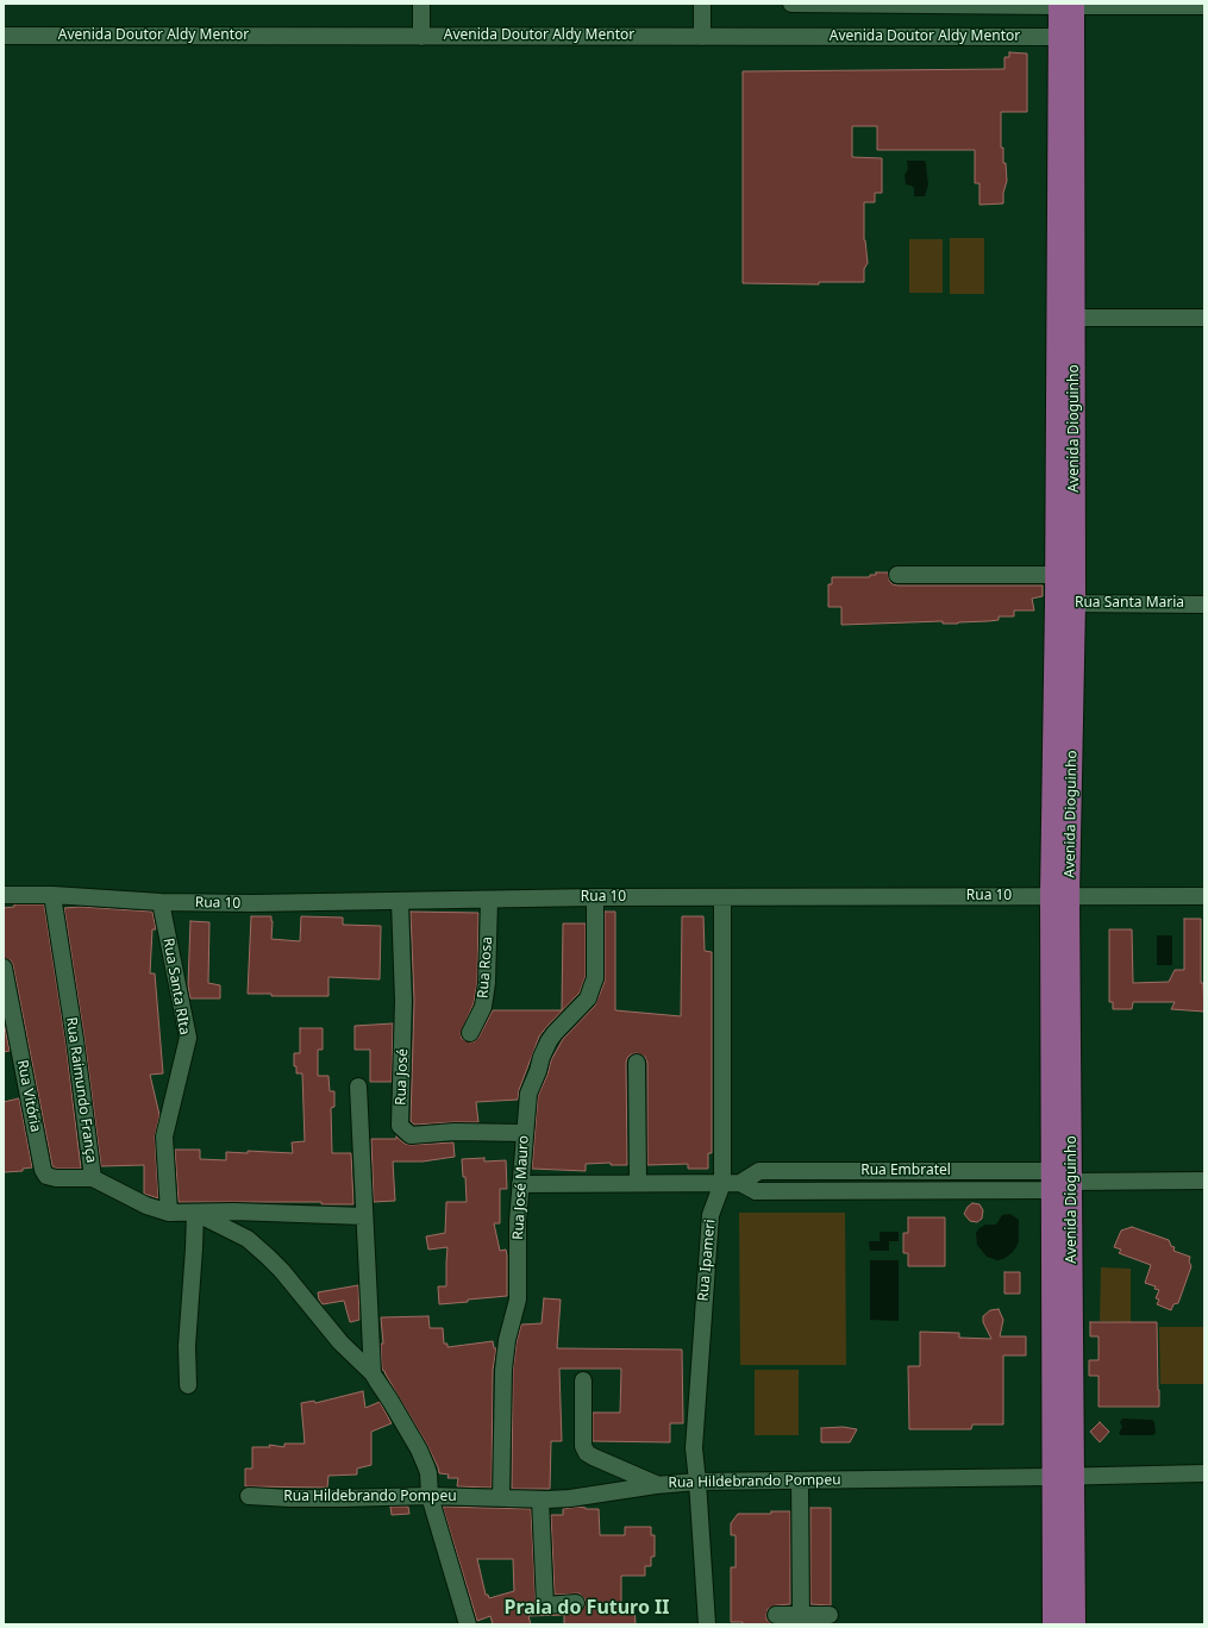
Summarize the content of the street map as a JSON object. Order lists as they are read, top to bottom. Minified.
{"streets":{"main road":["Avenida Dioguinho"],"street":["Avenida Doutor Aldy Mentor","Rua Santa Maria","Rua 10","Rua Rosa","Rua Santa RIta","Rua José","Rua Raimundo França","Rua Vitória","Rua Embratel","Rua José Mauro","Rua Ipameri","Rua Hildebrando Pompeu"]},"crossings":[["Avenida Doutor Aldy Mentor","Avenida Dioguinho"],["Avenida Dioguinho","Rua Santa Maria"],["Avenida Dioguinho","Rua 10"],["Avenida Dioguinho","Rua Embratel"],["Avenida Dioguinho","Rua Hildebrando Pompeu"],["Rua 10","Rua Rosa"],["Rua 10","Rua Santa RIta"],["Rua 10","Rua José"],["Rua 10","Rua Raimundo França"],["Rua 10","Rua José Mauro"],["Rua 10","Rua Ipameri"],["Rua Santa RIta","Rua Raimundo França"],["Rua José","Rua José Mauro"],["Rua Raimundo França","Rua Vitória"],["Rua Embratel","Rua José Mauro"],["Rua Embratel","Rua Ipameri"],["Rua José Mauro","Rua Hildebrando Pompeu"],["Rua Ipameri","Rua Hildebrando Pompeu"]],"districts":["Praia do Futuro II"]}
